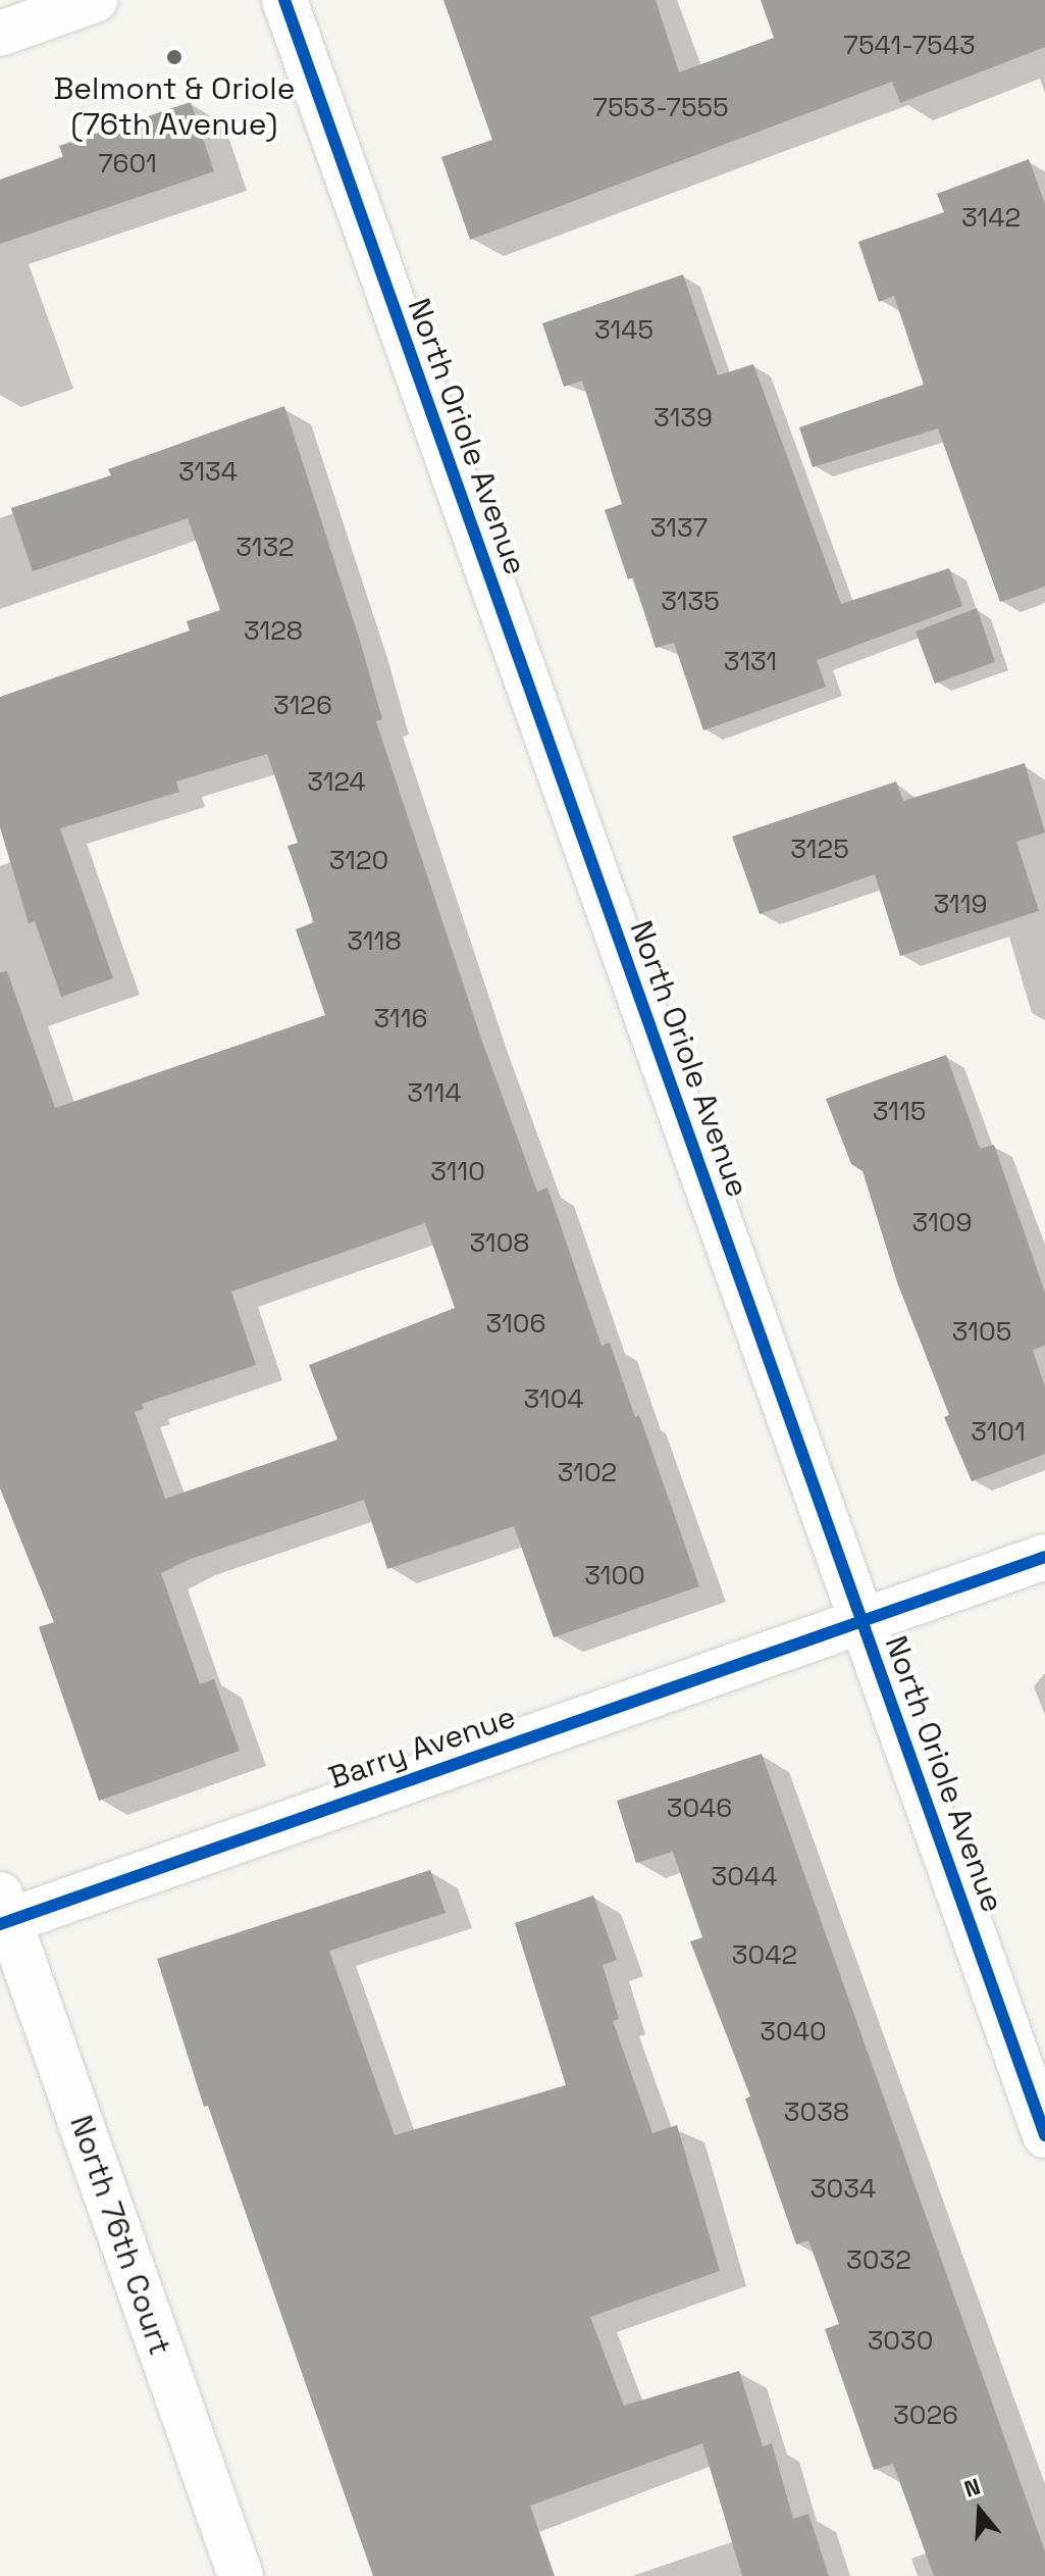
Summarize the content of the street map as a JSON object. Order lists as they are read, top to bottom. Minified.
{"streets":{"street":["North Oriole Avenue","Barry Avenue","North 76th Court"]},"crossings":[["North Oriole Avenue","Barry Avenue"],["Barry Avenue","North 76th Court"]],"places":["Belmont & Oriole (76th Avenue)"],"house_numbers":["7541-7543","7553-7555","7601","3142","3145","3139","3134","3137","3132","3135","3128","3131","3126","3124","3125","3120","3119","3118","3116","3114","3115","3110","3109","3108","3106","3105","3104","3101","3102","3100","3046","3044","3042","3040","3038","3034","3032","3030","3026"],"north":"top"}
